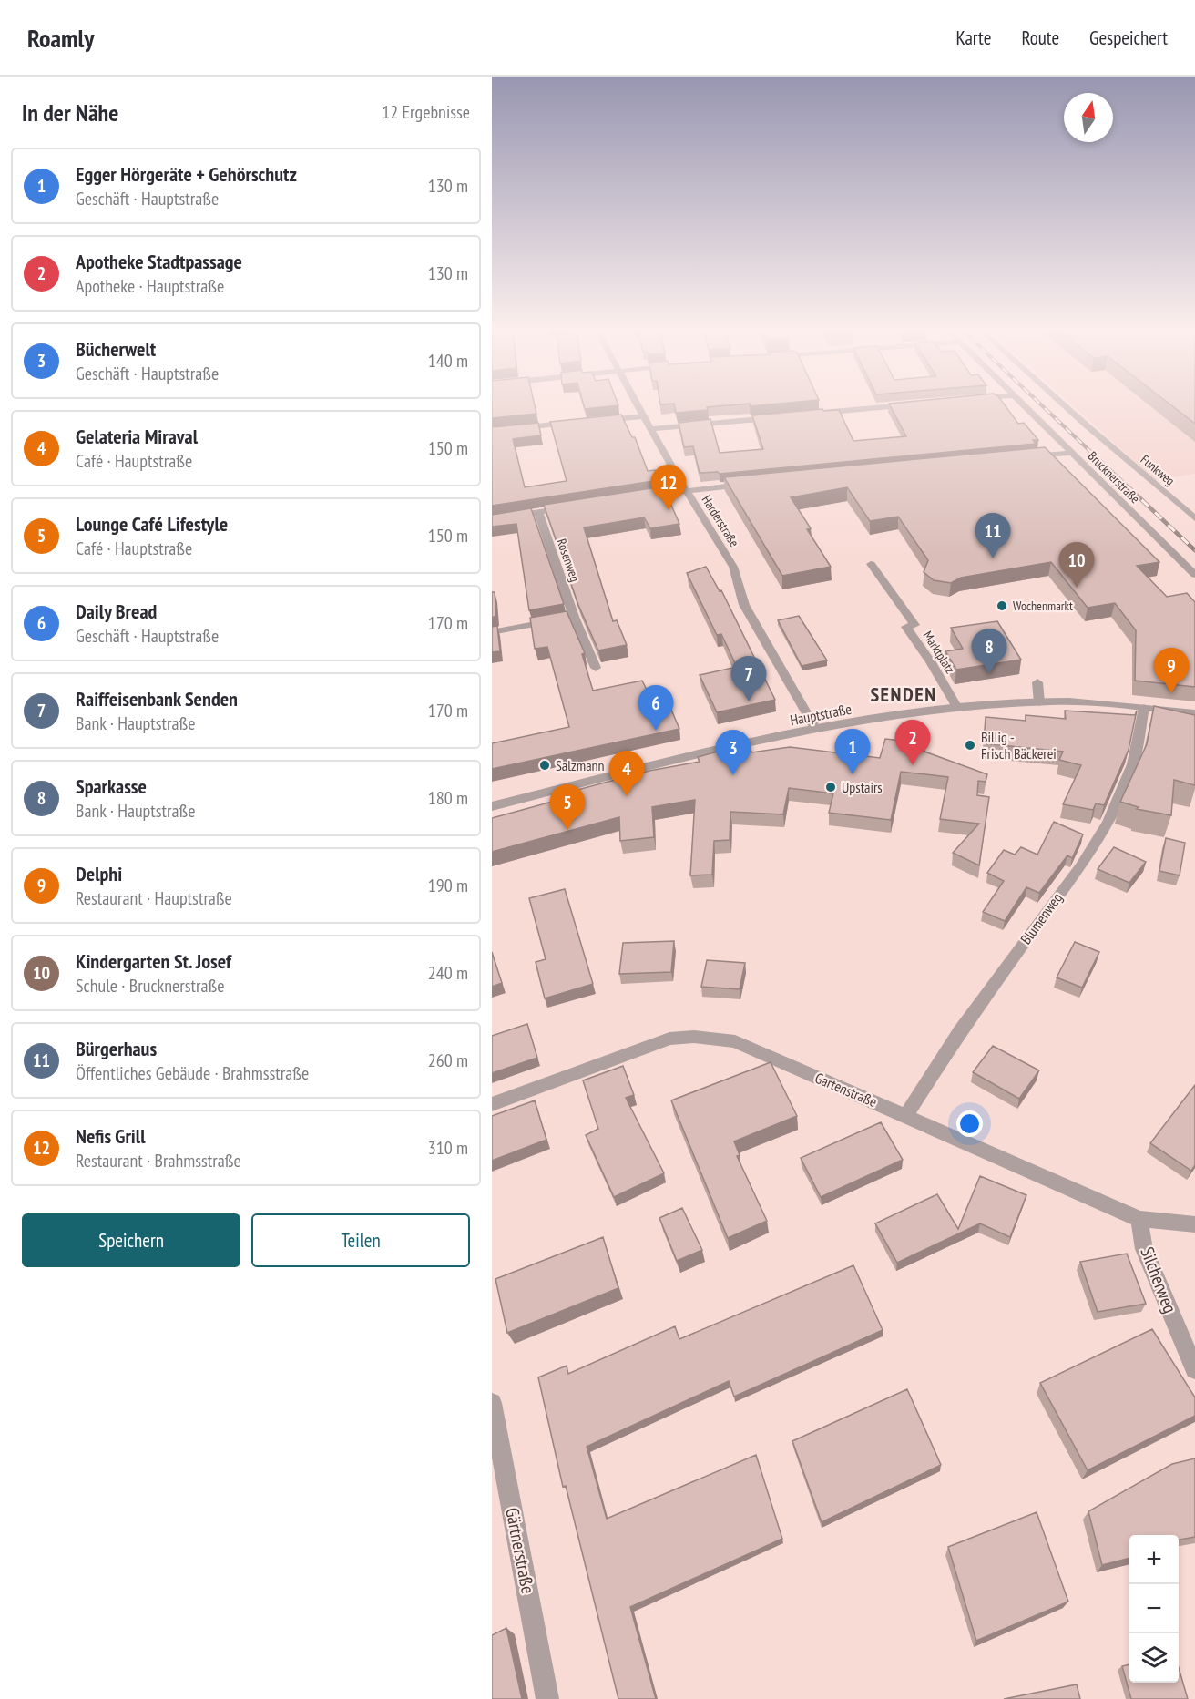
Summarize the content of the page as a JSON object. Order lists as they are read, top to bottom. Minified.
{"streets":{"street":["Funkweg","Brucknerstraße","Harderstraße","Rosenweg","Marktplatz","Hauptstraße","Blumenweg","Gartenstraße","Silcherweg","Gärtnerstraße"]},"crossings":[["Harderstraße","Hauptstraße"],["Marktplatz","Hauptstraße"],["Hauptstraße","Blumenweg"],["Blumenweg","Gartenstraße"],["Gartenstraße","Silcherweg"]],"districts":["SENDEN"],"places":["Wochenmarkt","Billig - Frisch Bäckerei","Salzmann","Upstairs"],"north":"top","page":{"header":"Roamly","nav":["Karte","Route","Gespeichert"],"heading":["In der Nähe","12 Ergebnisse"],"list":[{"mark":"1","name":"Egger Hörgeräte + Gehörschutz","note":"Geschäft · Hauptstraße","value":"130 m"},{"mark":"2","name":"Apotheke Stadtpassage","note":"Apotheke · Hauptstraße","value":"130 m"},{"mark":"3","name":"Bücherwelt","note":"Geschäft · Hauptstraße","value":"140 m"},{"mark":"4","name":"Gelateria Miraval","note":"Café · Hauptstraße","value":"150 m"},{"mark":"5","name":"Lounge Café Lifestyle","note":"Café · Hauptstraße","value":"150 m"},{"mark":"6","name":"Daily Bread","note":"Geschäft · Hauptstraße","value":"170 m"},{"mark":"7","name":"Raiffeisenbank Senden","note":"Bank · Hauptstraße","value":"170 m"},{"mark":"8","name":"Sparkasse","note":"Bank · Hauptstraße","value":"180 m"},{"mark":"9","name":"Delphi","note":"Restaurant · Hauptstraße","value":"190 m"},{"mark":"10","name":"Kindergarten St. Josef","note":"Schule · Brucknerstraße","value":"240 m"},{"mark":"11","name":"Bürgerhaus","note":"Öffentliches Gebäude · Brahmsstraße","value":"260 m"},{"mark":"12","name":"Nefis Grill","note":"Restaurant · Brahmsstraße","value":"310 m"}],"pins":["12","11","10","8","9","7","6","2","1","3","4","5"],"buttons":["Speichern","Teilen"],"map_buttons":["+","−"]}}
